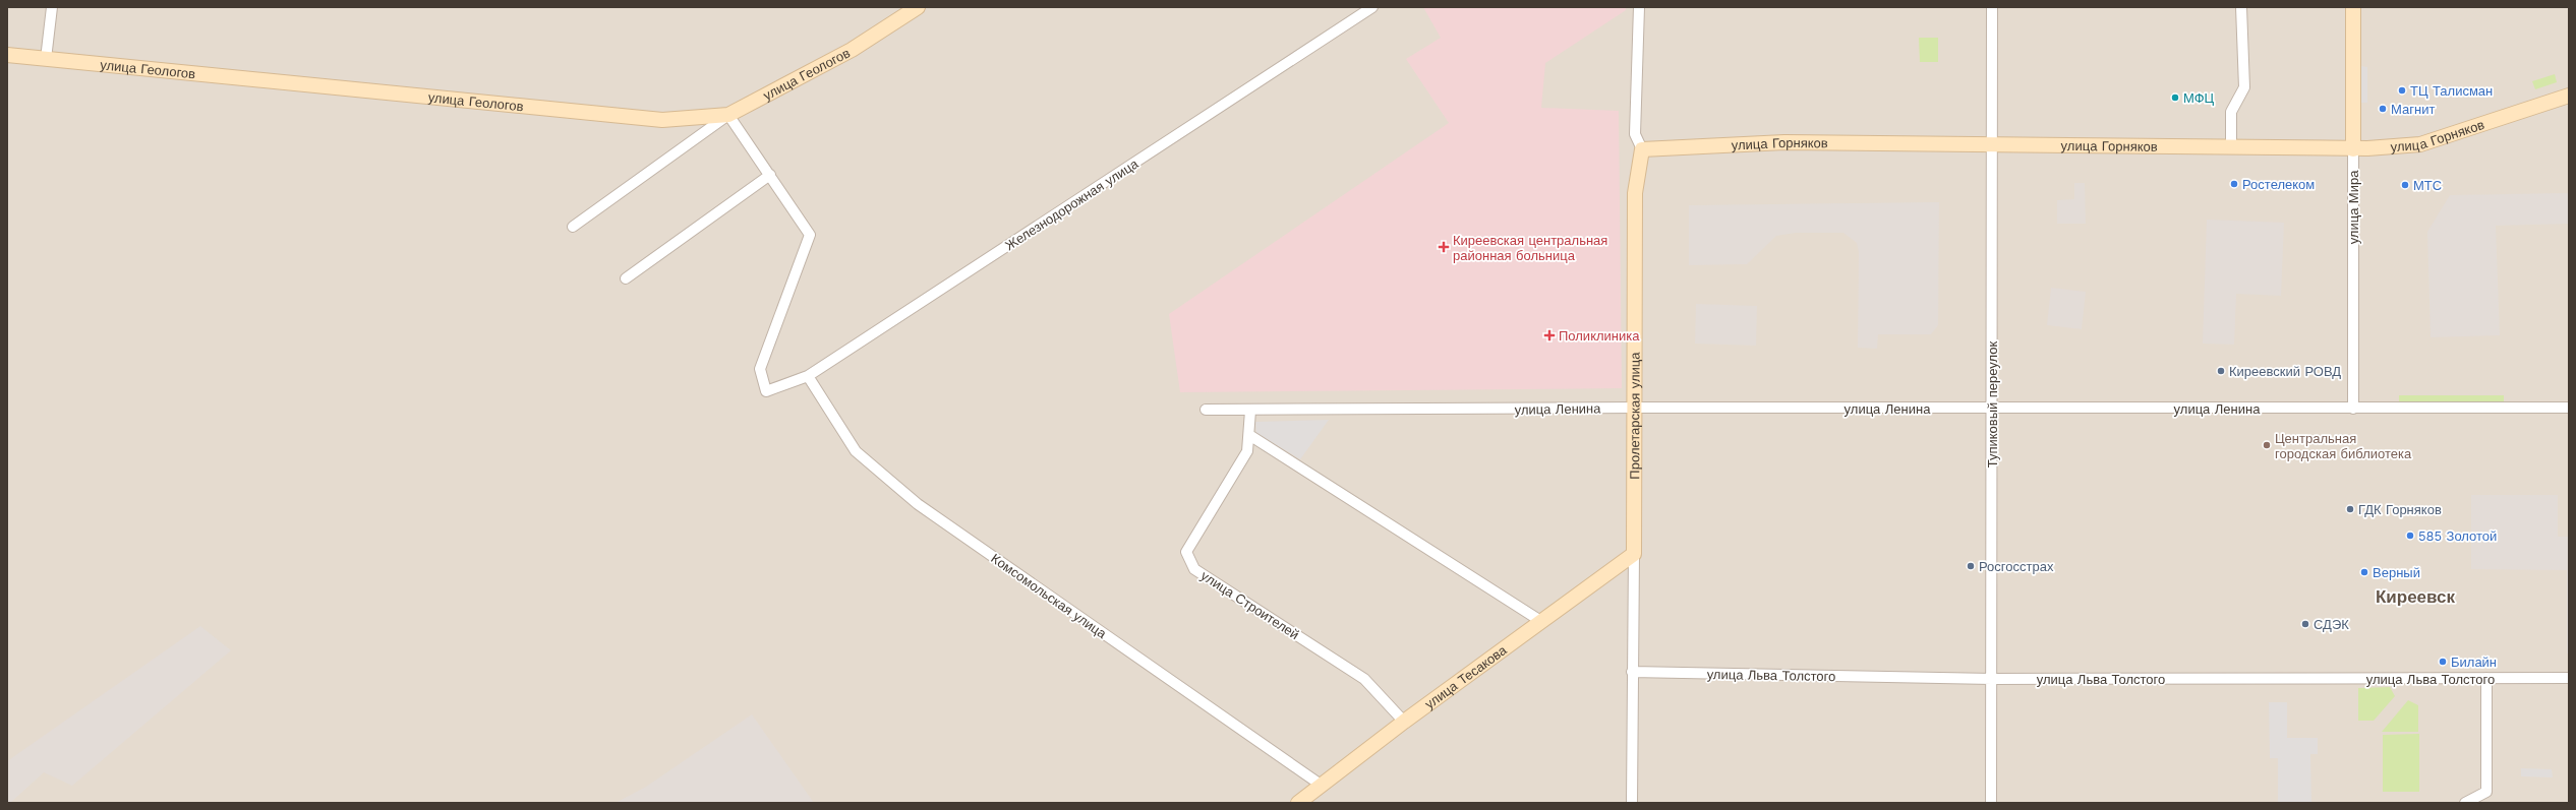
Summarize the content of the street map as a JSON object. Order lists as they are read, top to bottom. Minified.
{"streets":{"main road":["улица Геологов","улица Горняков","улица Мира","Пролетарская улица","улица Тесакова"],"street":["Железнодорожная улица","Тупиковый переулок","улица Ленина","Комсомольская улица","улица Строителей","улица Льва Толстого"]},"crossings":[["улица Горняков","улица Мира"],["улица Горняков","Тупиковый переулок"],["улица Горняков","Пролетарская улица"],["Железнодорожная улица","Комсомольская улица"],["улица Мира","улица Ленина"],["Тупиковый переулок","улица Ленина"],["Тупиковый переулок","улица Льва Толстого"],["улица Ленина","Пролетарская улица"],["улица Ленина","улица Строителей"],["Пролетарская улица","улица Льва Толстого"],["Пролетарская улица","улица Тесакова"],["Комсомольская улица","улица Тесакова"],["улица Строителей","улица Тесакова"]],"districts":["Киреевск"],"places":{"other":["ТЦ Талисман","МФЦ","Магнит","Ростелеком","МТС","Киреевский РОВД","Центральная городская библиотека","ГДК Горняков","585 Золотой","Росгосстрах","Верный","СДЭК","Билайн"],"health":["Киреевская центральная районная больница","Поликлиника"]}}
